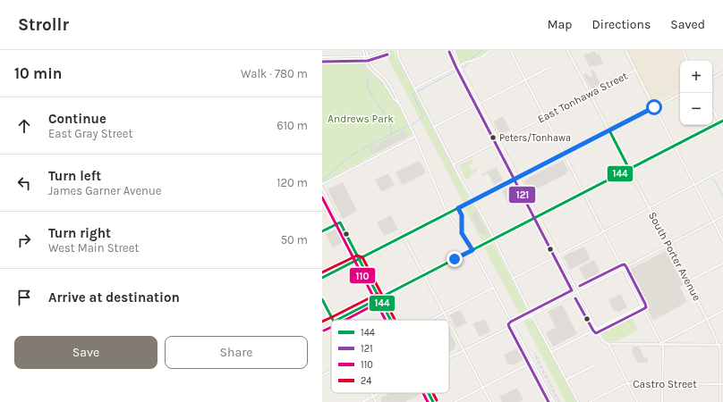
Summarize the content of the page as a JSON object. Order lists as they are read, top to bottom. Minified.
{"streets":{"street":["East Tonhawa Street","South Porter Avenue","Castro Street"]},"crossings":[["East Tonhawa Street","South Porter Avenue"]],"parks":["Andrews Park"],"places":["Peters/Tonhawa"],"lines":["transit line 121","transit line 144","transit line 110","transit line 24"],"legend":["144","121","110","24"],"page":{"header":"Strollr","nav":["Map","Directions","Saved"],"heading":["10 min","Walk · 780 m"],"map_buttons":["+","−"],"list":[["Continue","East Gray Street","610 m"],["Turn left","James Garner Avenue","120 m"],["Turn right","West Main Street","50 m"],"Arrive at destination"],"buttons":["Save","Share"]}}
